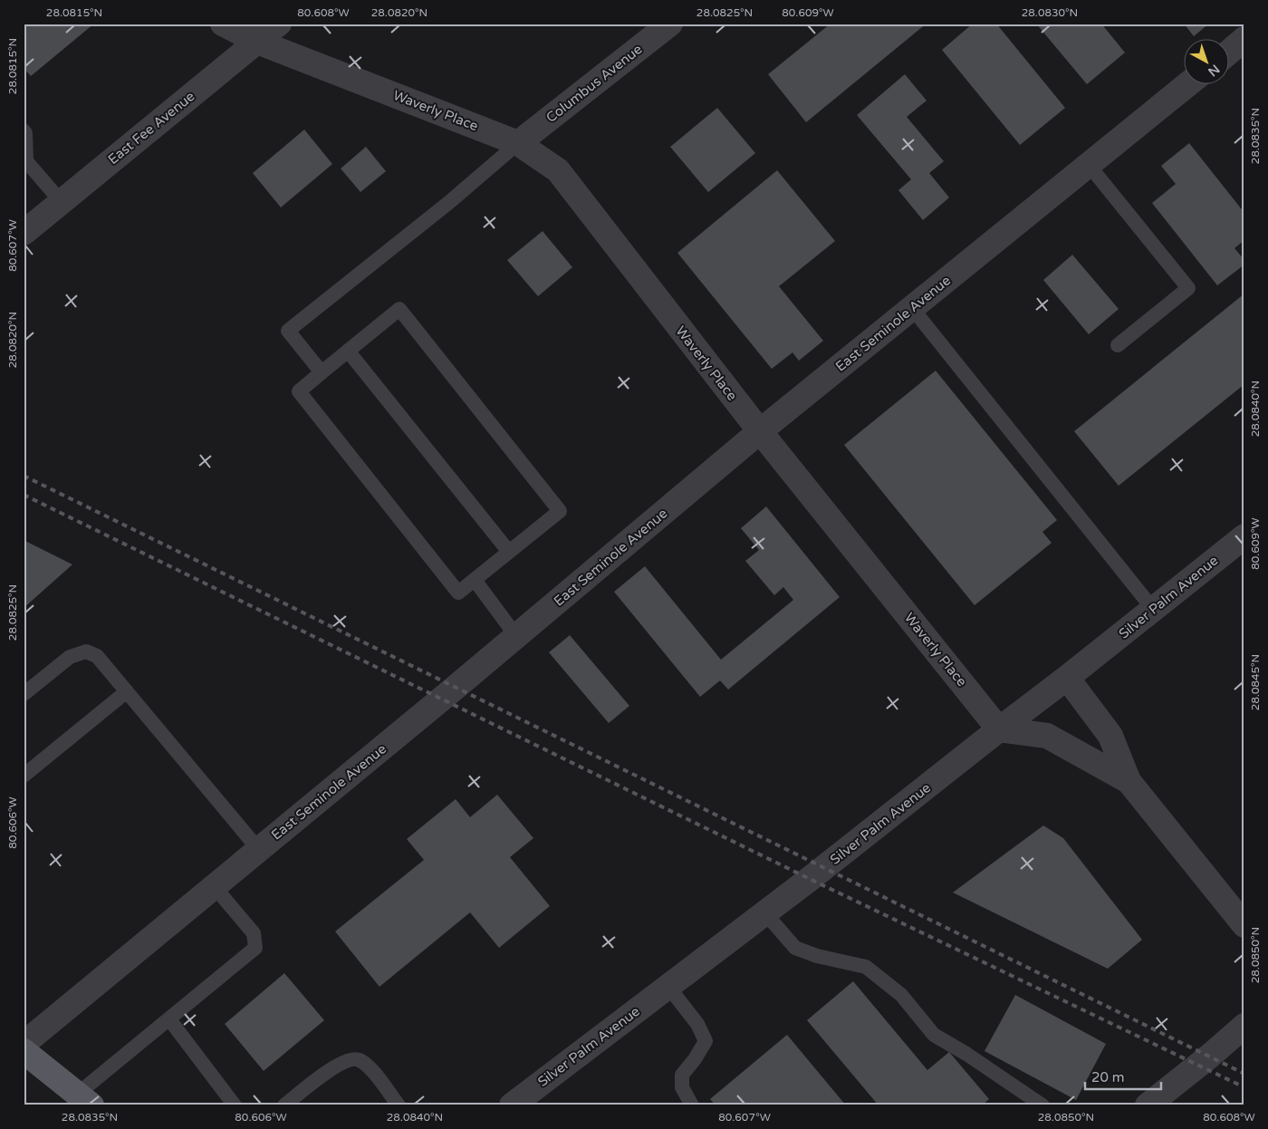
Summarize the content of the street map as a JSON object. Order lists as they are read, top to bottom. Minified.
{"streets":{"street":["Columbus Avenue","Waverly Place","East Fee Avenue","East Seminole Avenue","Silver Palm Avenue"]},"crossings":[["Columbus Avenue","Waverly Place"],["Waverly Place","East Fee Avenue"],["Waverly Place","East Seminole Avenue"],["Waverly Place","Silver Palm Avenue"]],"scale_bar":"20 m","north":"bottom right","coordinates":["28.0815°N","80.608°W","28.0820°N","28.0825°N","80.609°W","28.0830°N","28.0835°N","80.607°W","28.0840°N","28.0845°N","80.606°W","28.0850°N"]}
